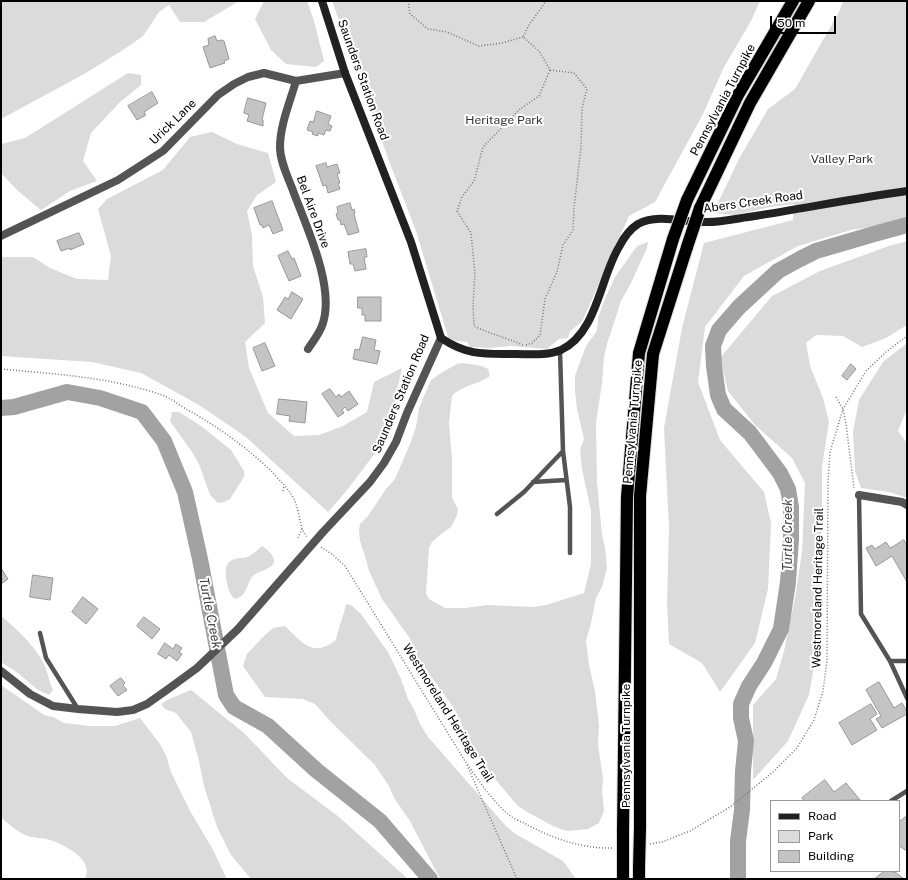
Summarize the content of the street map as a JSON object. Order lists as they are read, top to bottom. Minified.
{"streets":{"highway":["Pennsylvania Turnpike"],"street":["Saunders Station Road","Urick Lane","Abers Creek Road","Bel Aire Drive"],"path":["Westmoreland Heritage Trail"]},"crossings":[["Saunders Station Road","Urick Lane"],["Saunders Station Road","Abers Creek Road"],["Saunders Station Road","Westmoreland Heritage Trail"],["Urick Lane","Bel Aire Drive"]],"water":["Turtle Creek"],"parks":["Heritage Park","Valley Park"],"legend":["Road","Park","Building"],"scale_bar":"50 m"}
